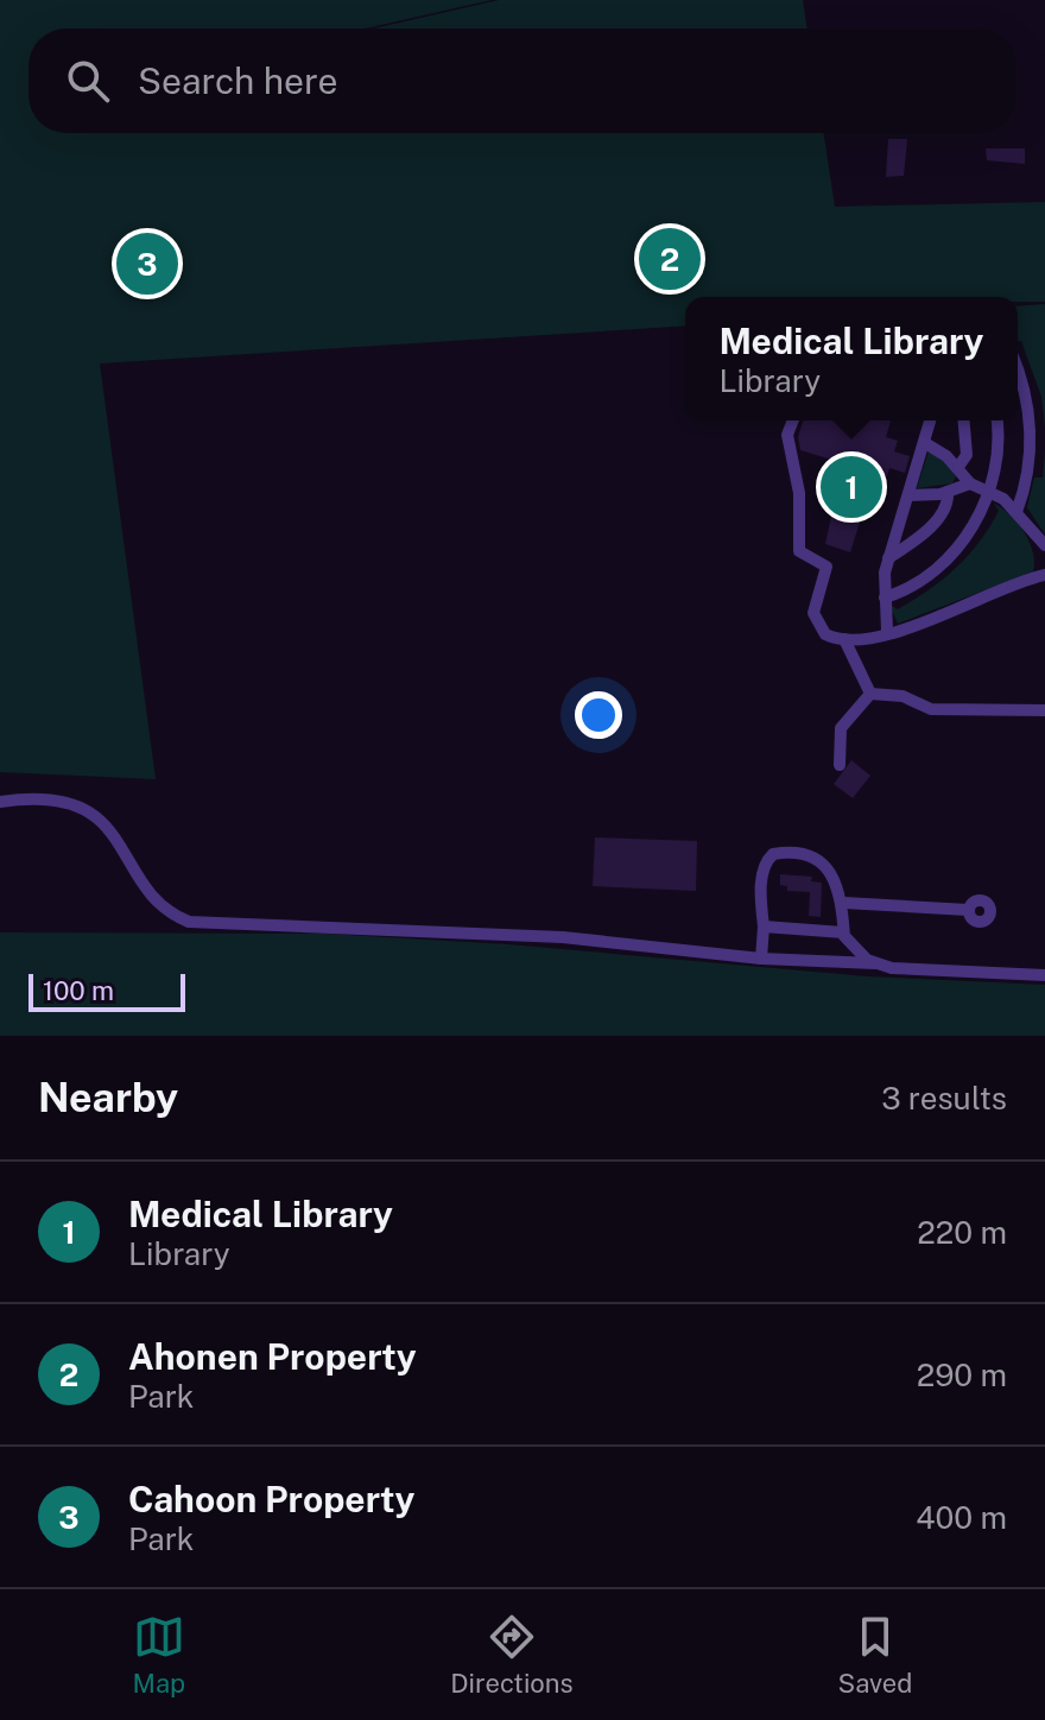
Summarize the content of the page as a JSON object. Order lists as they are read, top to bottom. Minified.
{"scale_bar":"100 m","page":{"search":"Search here","pins":["2","3","1"],"popup":["Medical Library","Library"],"scale":"100 m","heading":["Nearby","3 results"],"list":[{"mark":"1","name":"Medical Library","note":"Library","value":"220 m"},{"mark":"2","name":"Ahonen Property","note":"Park","value":"290 m"},{"mark":"3","name":"Cahoon Property","note":"Park","value":"400 m"}],"nav":["Map","Directions","Saved"]}}
